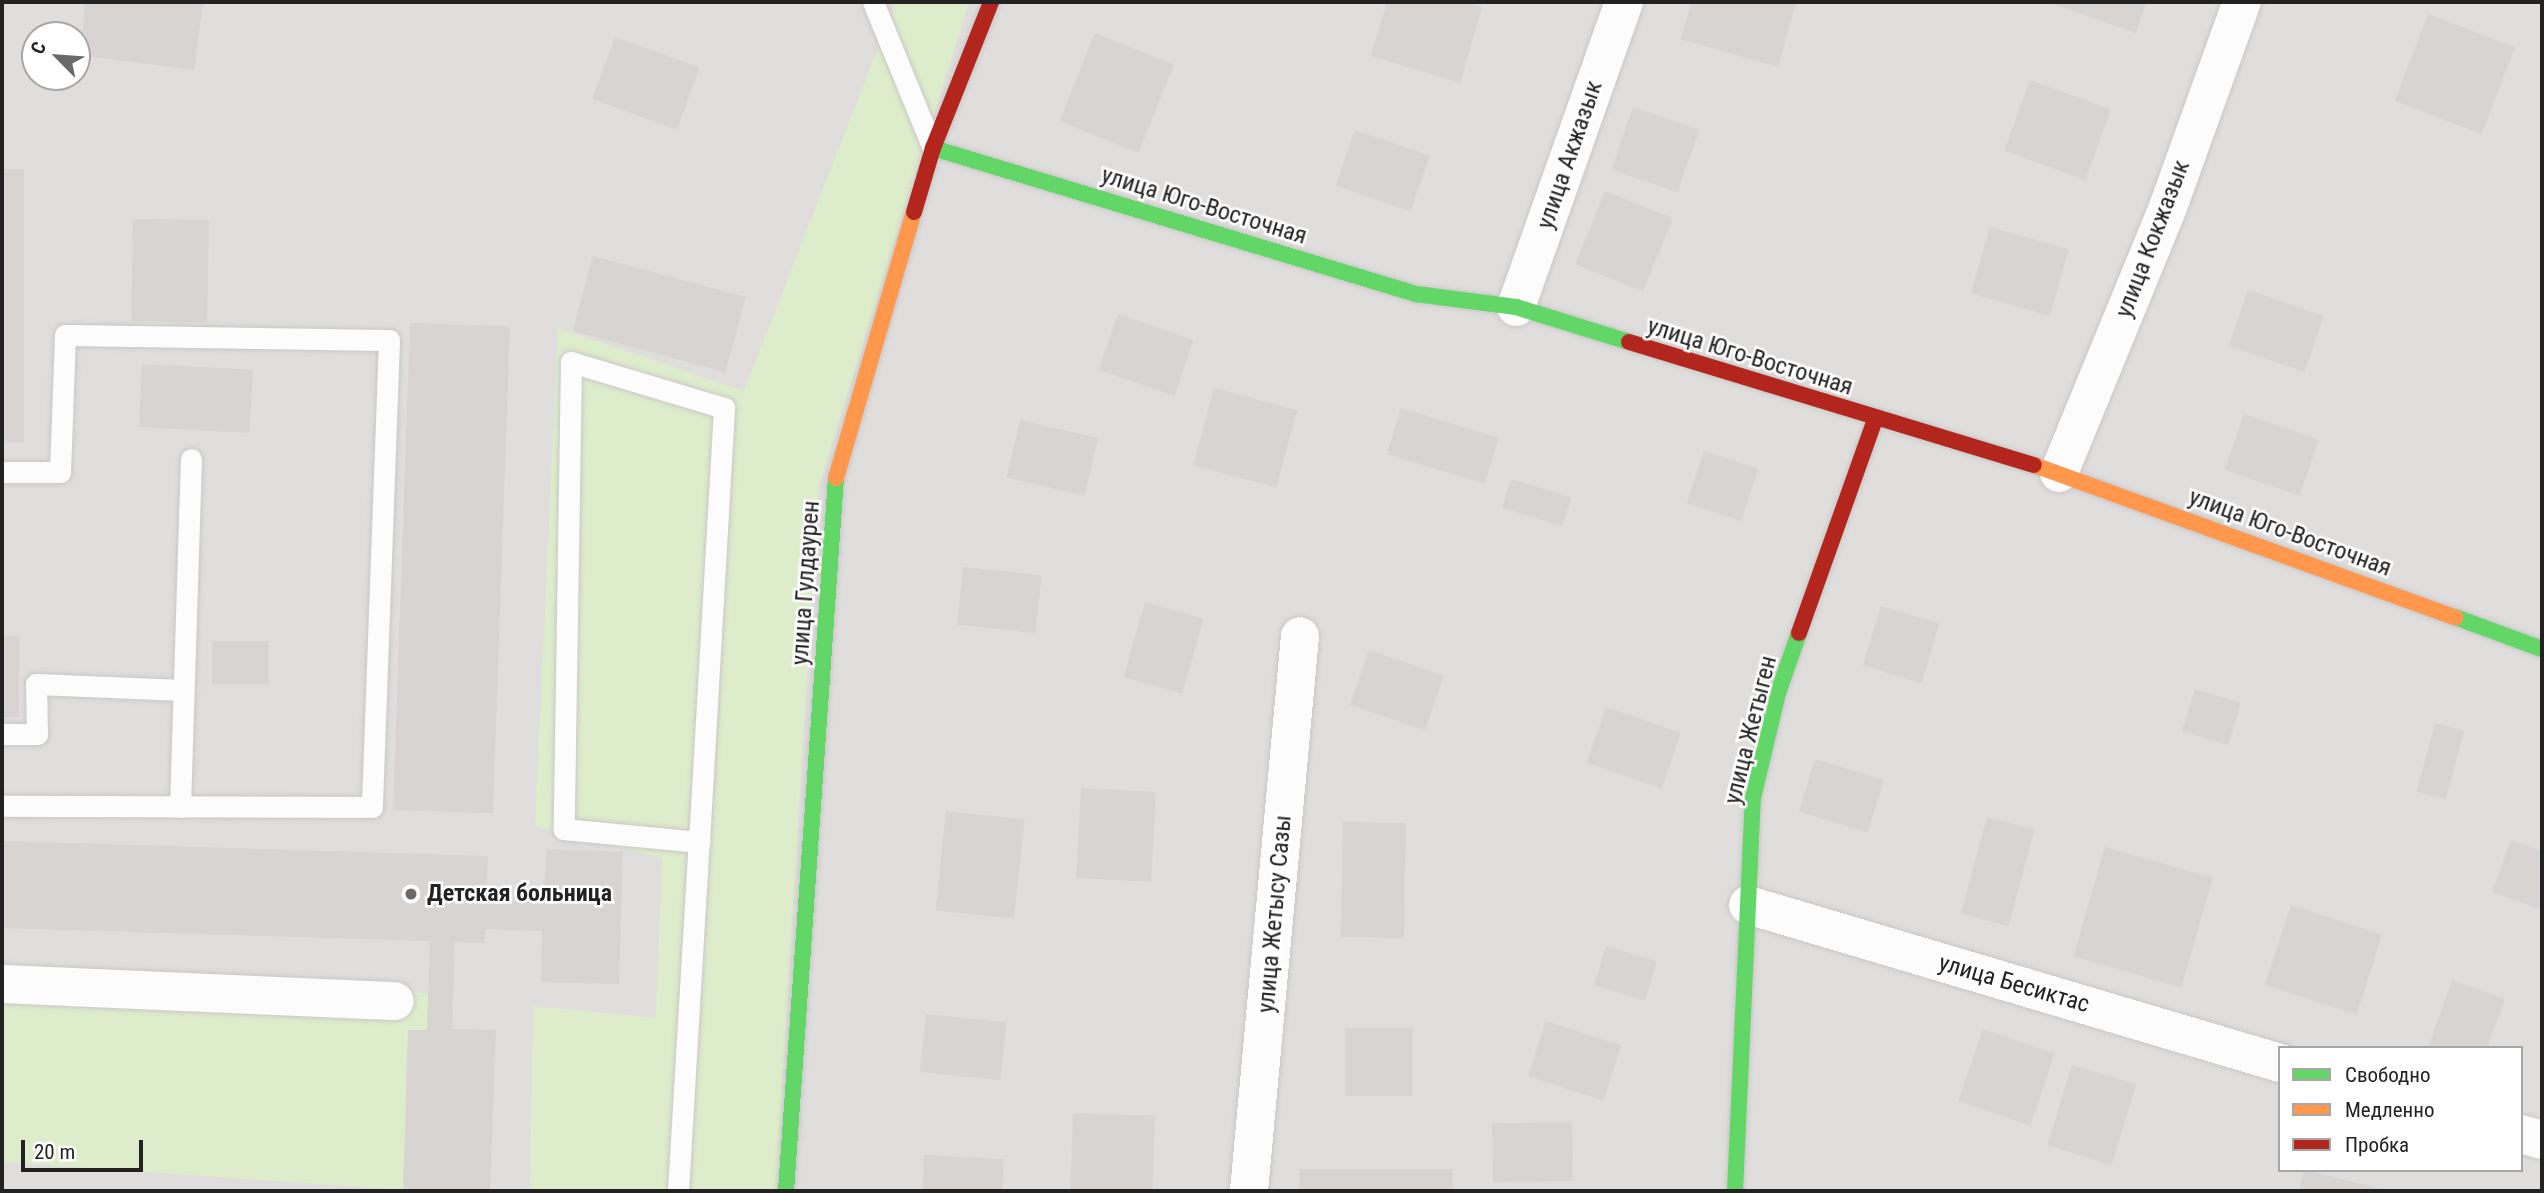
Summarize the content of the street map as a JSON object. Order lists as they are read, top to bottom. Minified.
{"streets":{"street":["улица Акжазык","улица Юго-Восточная","улица Кокжазык","улица Гулдаурен","улица Жетыген","улица Жетысу Сазы","улица Бесиктас"]},"crossings":[["улица Акжазык","улица Юго-Восточная"],["улица Юго-Восточная","улица Кокжазык"],["улица Юго-Восточная","улица Гулдаурен"],["улица Юго-Восточная","улица Жетыген"],["улица Жетыген","улица Бесиктас"]],"places":["Детская больница"],"legend":["Свободно","Медленно","Пробка"],"scale_bar":"20 m","north":"top left"}
